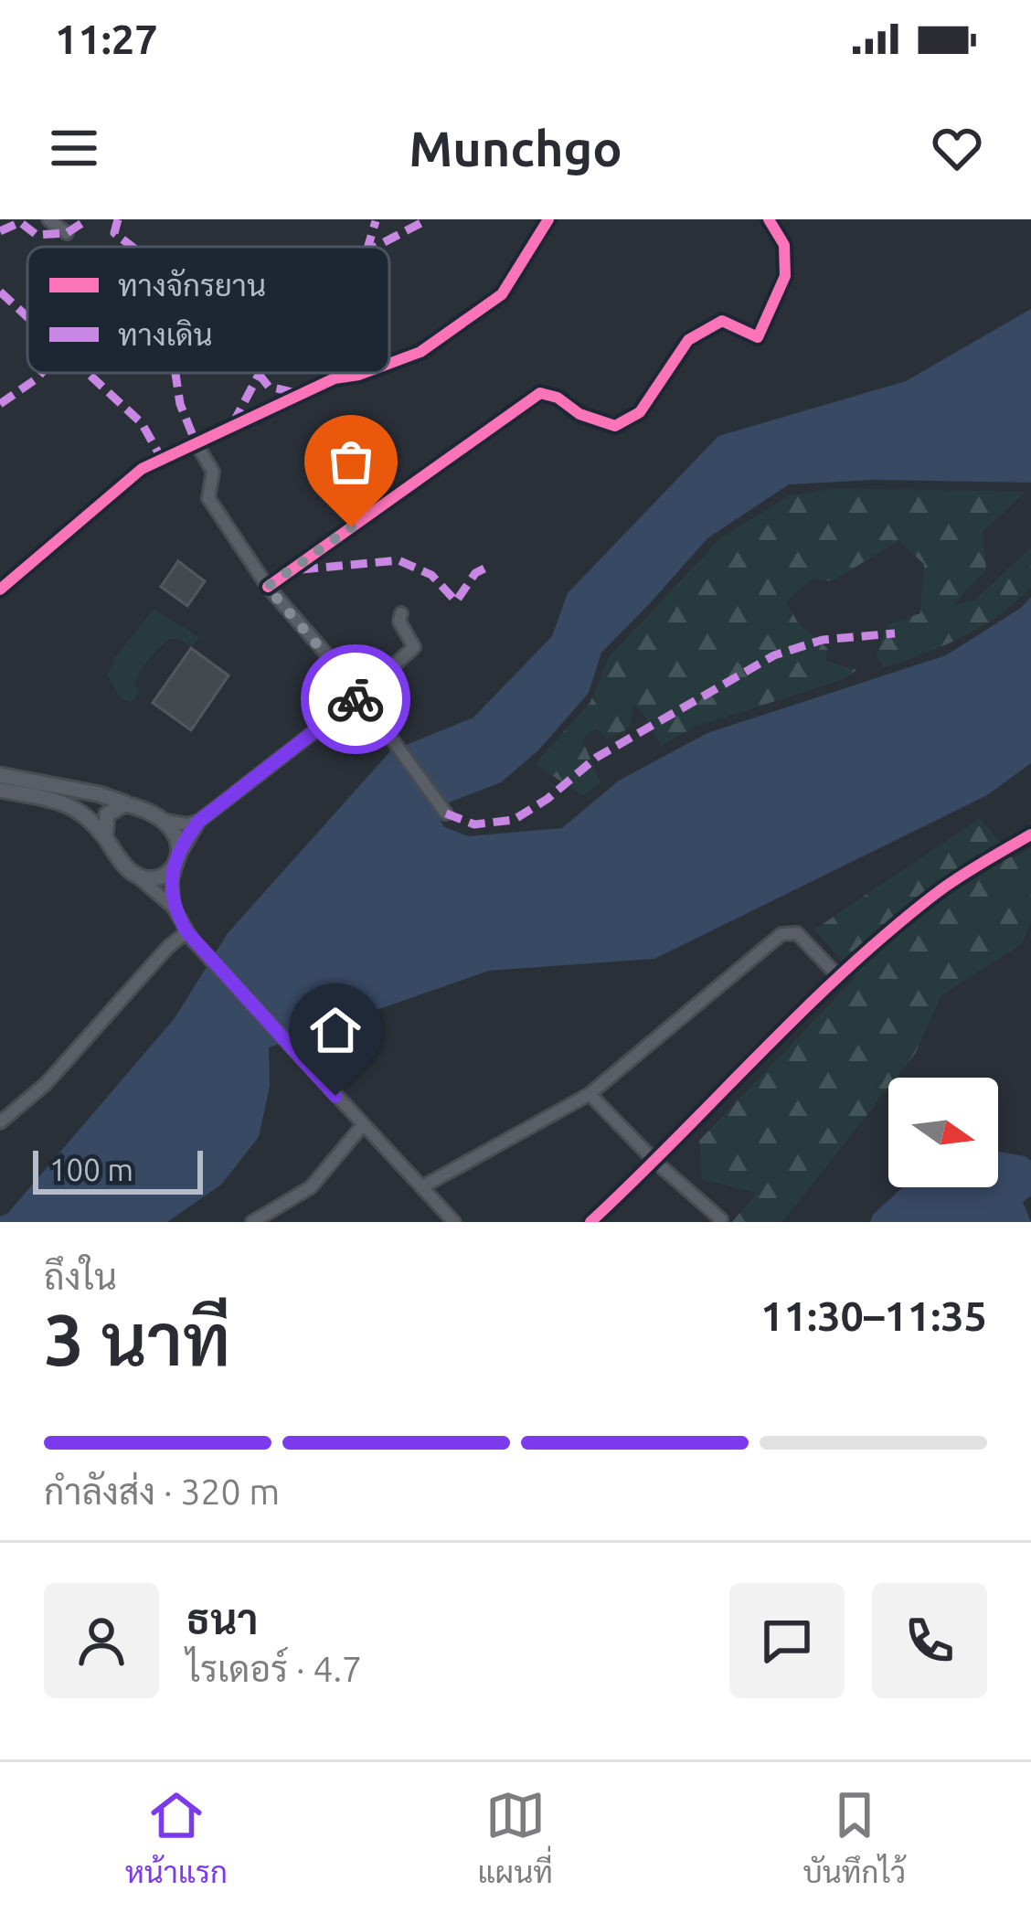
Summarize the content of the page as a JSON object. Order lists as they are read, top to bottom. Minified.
{"legend":["ทางจักรยาน","ทางเดิน"],"scale_bar":"100 m","north":"right","page":{"status":"11:27","header":"Munchgo","scale":"100 m","heading":["3 นาที","ถึงใน","11:30–11:35"],"panel":["ธนา","ไรเดอร์ · 4.7"],"bar":"กำลังส่ง · 320 m","tabs":["หน้าแรก","แผนที่","บันทึกไว้"]}}
